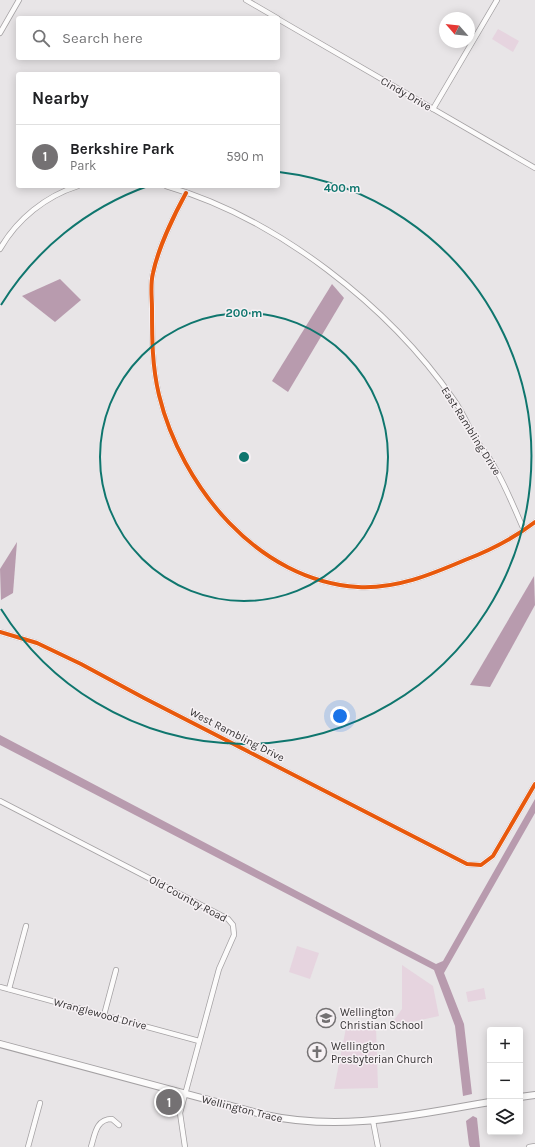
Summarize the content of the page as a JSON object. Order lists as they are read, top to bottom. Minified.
{"streets":{"street":["Cindy Drive","East Rambling Drive","West Rambling Drive","Old Country Road","Wranglewood Drive","Wellington Trace"]},"crossings":[["Old Country Road","Wranglewood Drive"],["Old Country Road","Wellington Trace"]],"places":{"school or university":["Wellington Christian School"],"church":["Wellington Presbyterian Church"]},"north":"top left","page":{"search":"Search here","heading":"Nearby","list":[{"mark":"1","name":"Berkshire Park","note":"Park","value":"590 m"}],"map_buttons":["+","−"],"pins":"1"},"rings":["400 m","200 m"]}
